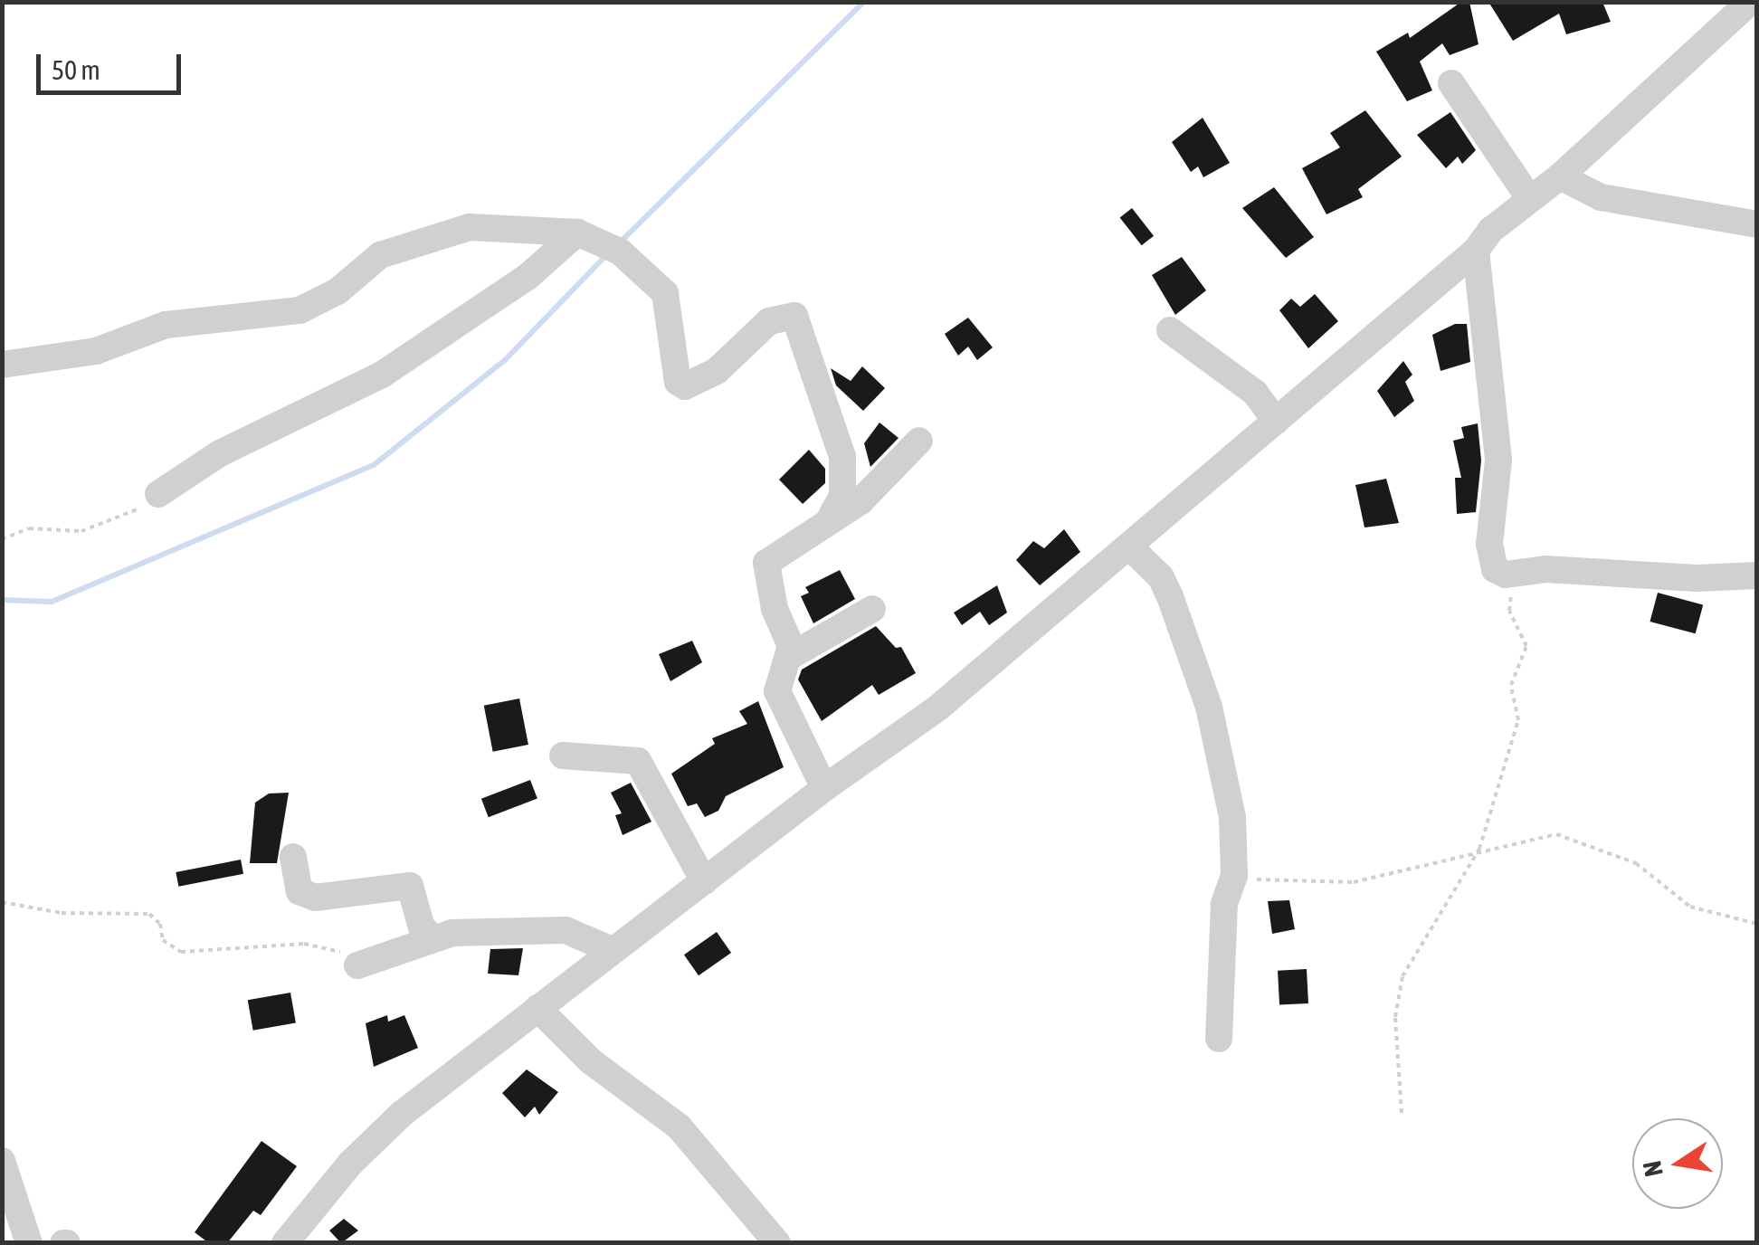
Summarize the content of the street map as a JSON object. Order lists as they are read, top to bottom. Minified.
{"scale_bar":"50 m","north":"left"}
